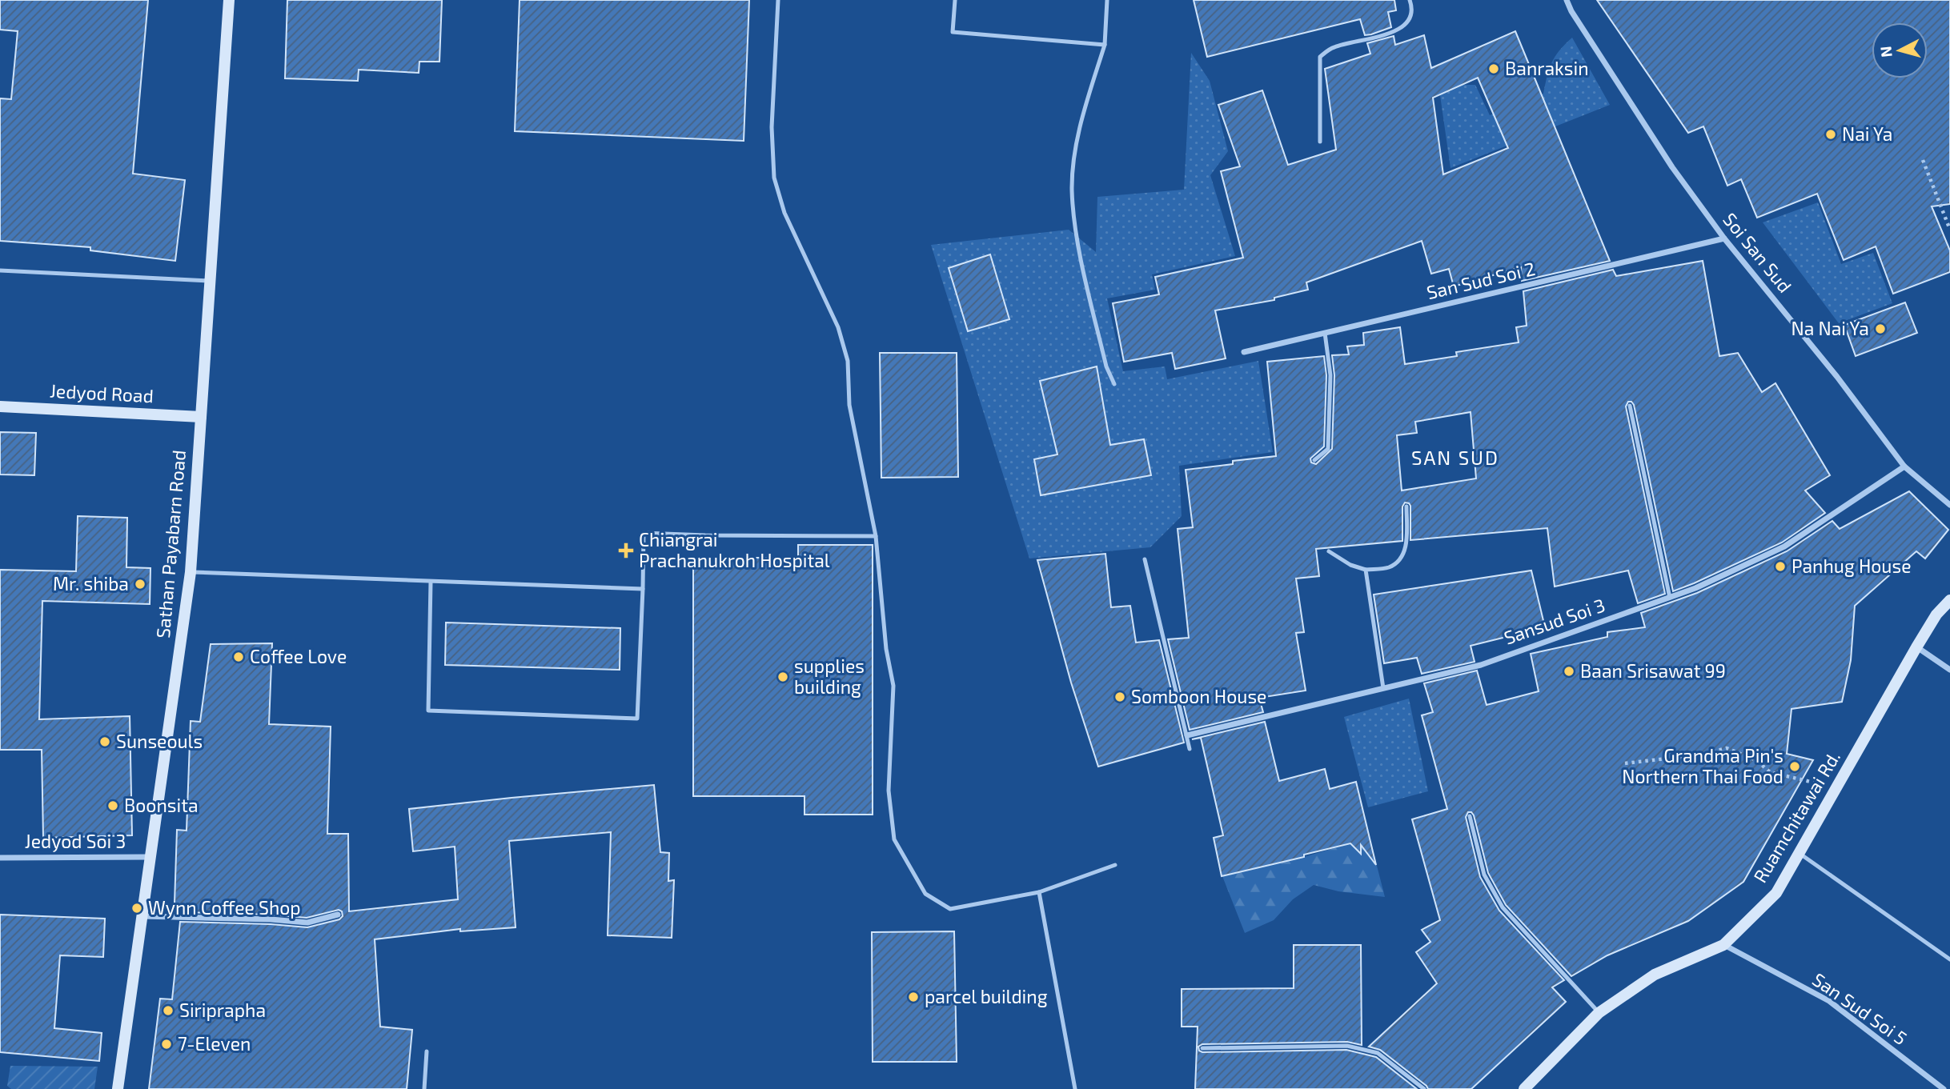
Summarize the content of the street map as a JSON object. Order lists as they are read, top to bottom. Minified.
{"streets":{"street":["Soi San Sud","San Sud Soi 2","Jedyod Road","Sathan Payabarn Road","Sansud Soi 3","Ruamchitawai Rd.","Jedyod Soi 3","San Sud Soi 5"]},"crossings":[["Soi San Sud","San Sud Soi 2"],["Soi San Sud","Sansud Soi 3"],["Jedyod Road","Sathan Payabarn Road"],["Sathan Payabarn Road","Jedyod Soi 3"],["Ruamchitawai Rd.","San Sud Soi 5"]],"districts":["SAN SUD"],"places":{"other":["Banraksin","Nai Ya","Na Nai Ya","Panhug House","Mr. shiba","Coffee Love","Baan Srisawat 99","supplies building","Somboon House","Sunseouls","Grandma Pin's Northern Thai Food","Boonsita","Wynn Coffee Shop","parcel building","Siriprapha","7-Eleven"],"health":["Chiangrai Prachanukroh Hospital"]},"north":"left"}
